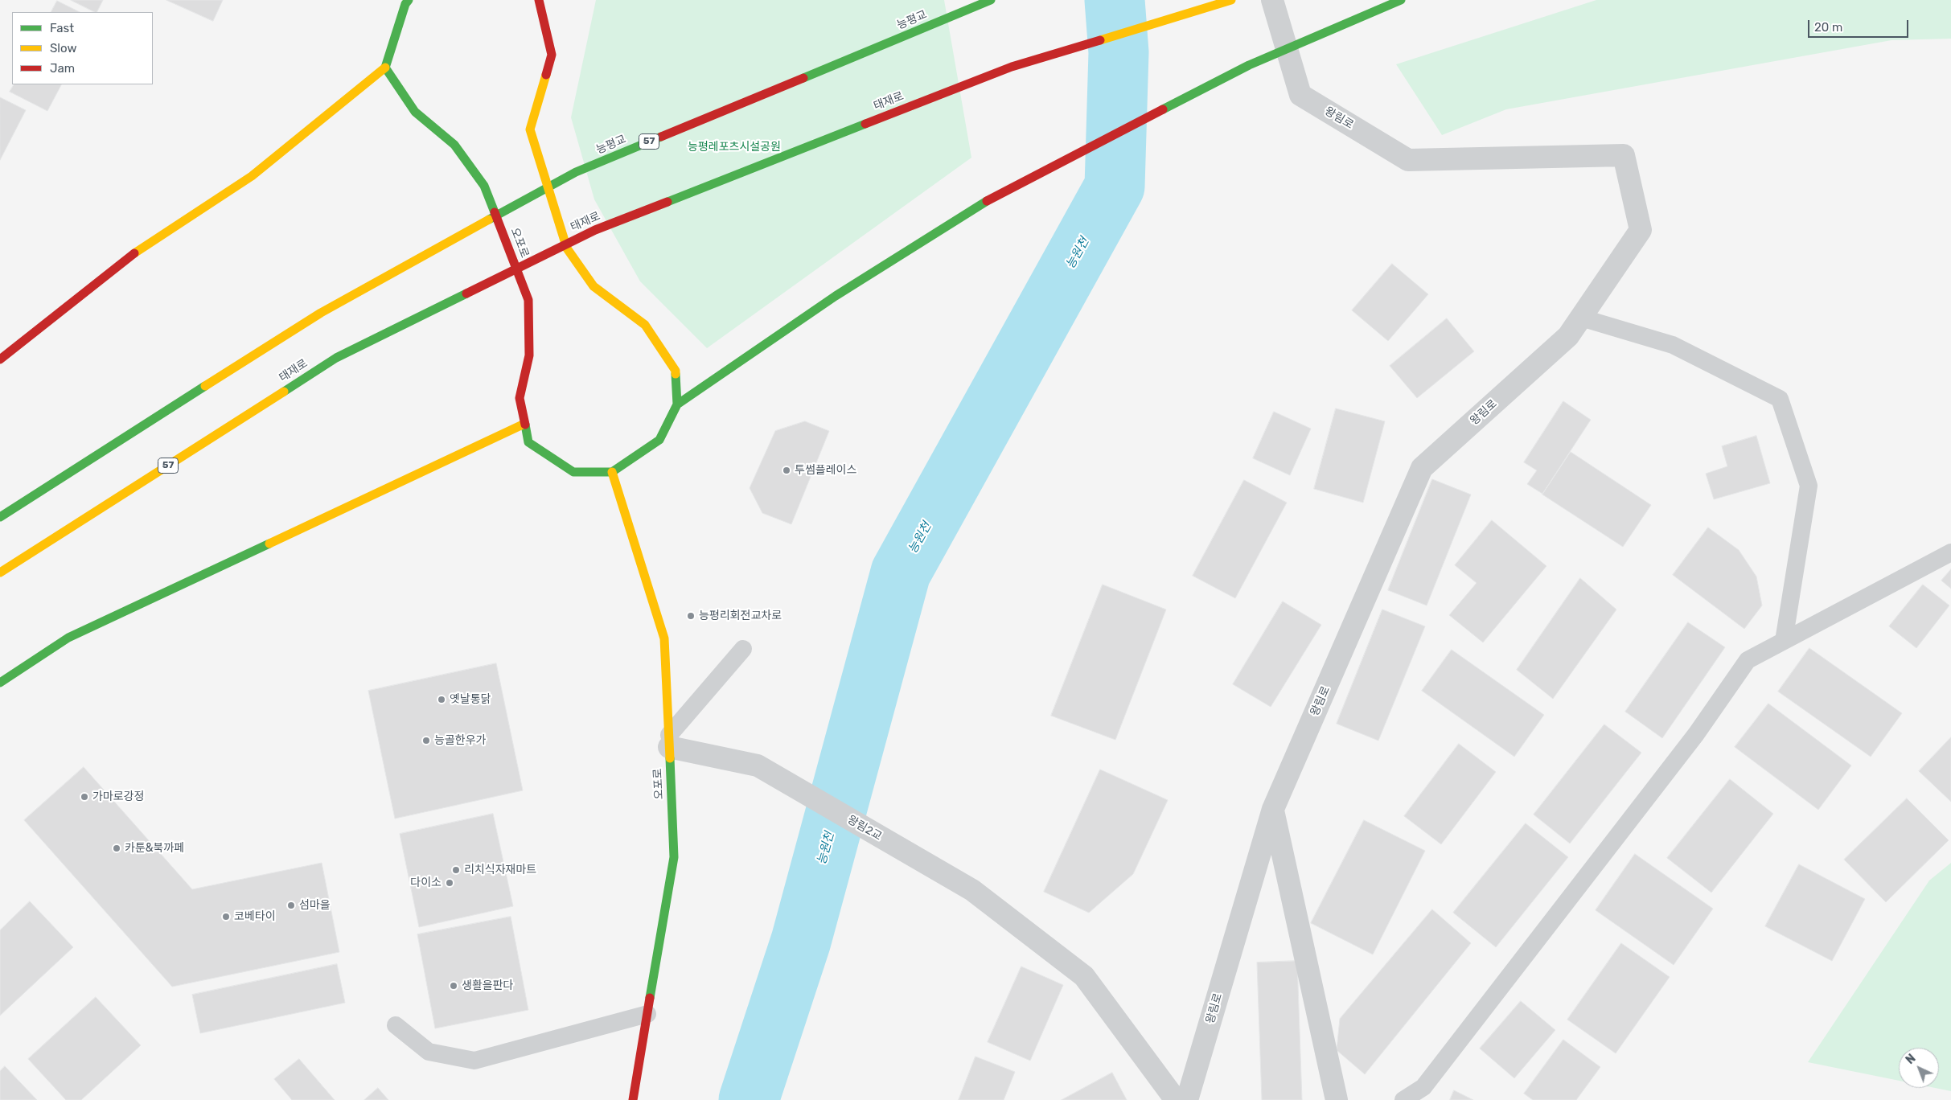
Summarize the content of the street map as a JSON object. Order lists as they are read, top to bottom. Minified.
{"streets":{"main road":["능평교","태재로","57","오포로"],"street":["왕림로","왕림2교"]},"crossings":[["오포로","왕림2교"]],"water":["능원천"],"parks":["능평레포츠시설공원"],"places":["투썸플레이스","능평리회전교차로","옛날통닭","능골한우가","가마로강정","카툰&북까페","리치식자재마트","다이소","섬마을","코베타이","생활을판다"],"legend":["Fast","Slow","Jam"],"scale_bar":"20 m","north":"top left"}
